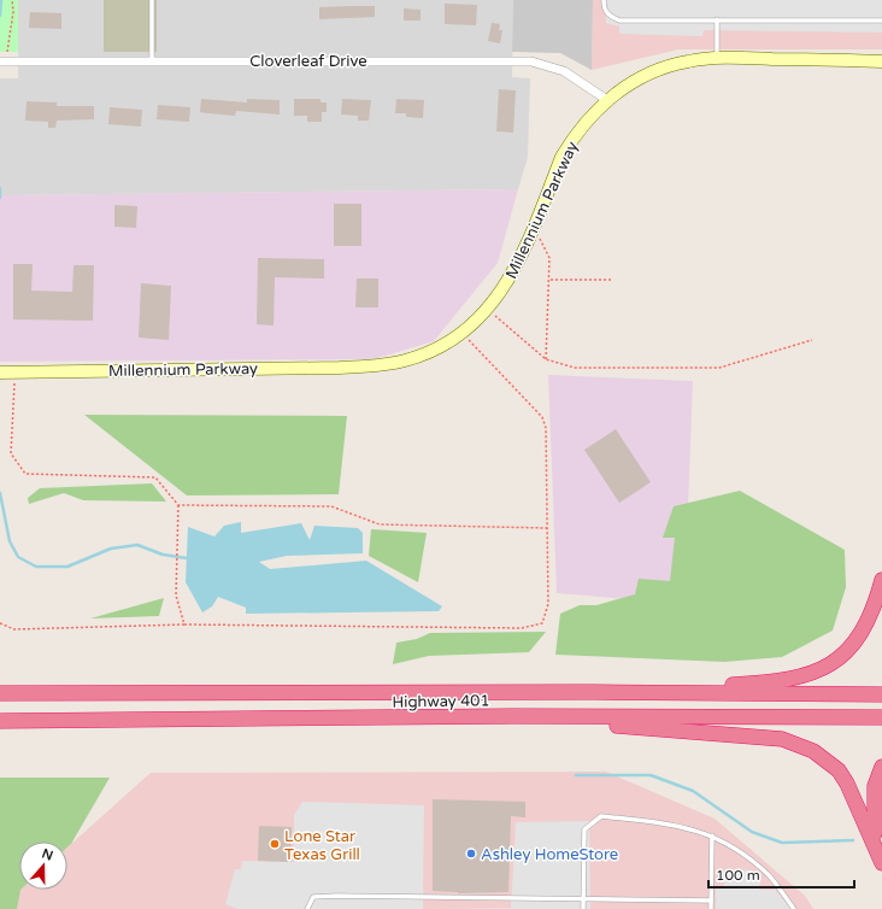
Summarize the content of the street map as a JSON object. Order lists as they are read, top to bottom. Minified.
{"streets":{"highway":["Highway 401"],"street":["Cloverleaf Drive","Millennium Parkway"]},"crossings":[["Cloverleaf Drive","Millennium Parkway"]],"places":["Lone Star Texas Grill","Ashley HomeStore"],"scale_bar":"100 m","north":"top"}
